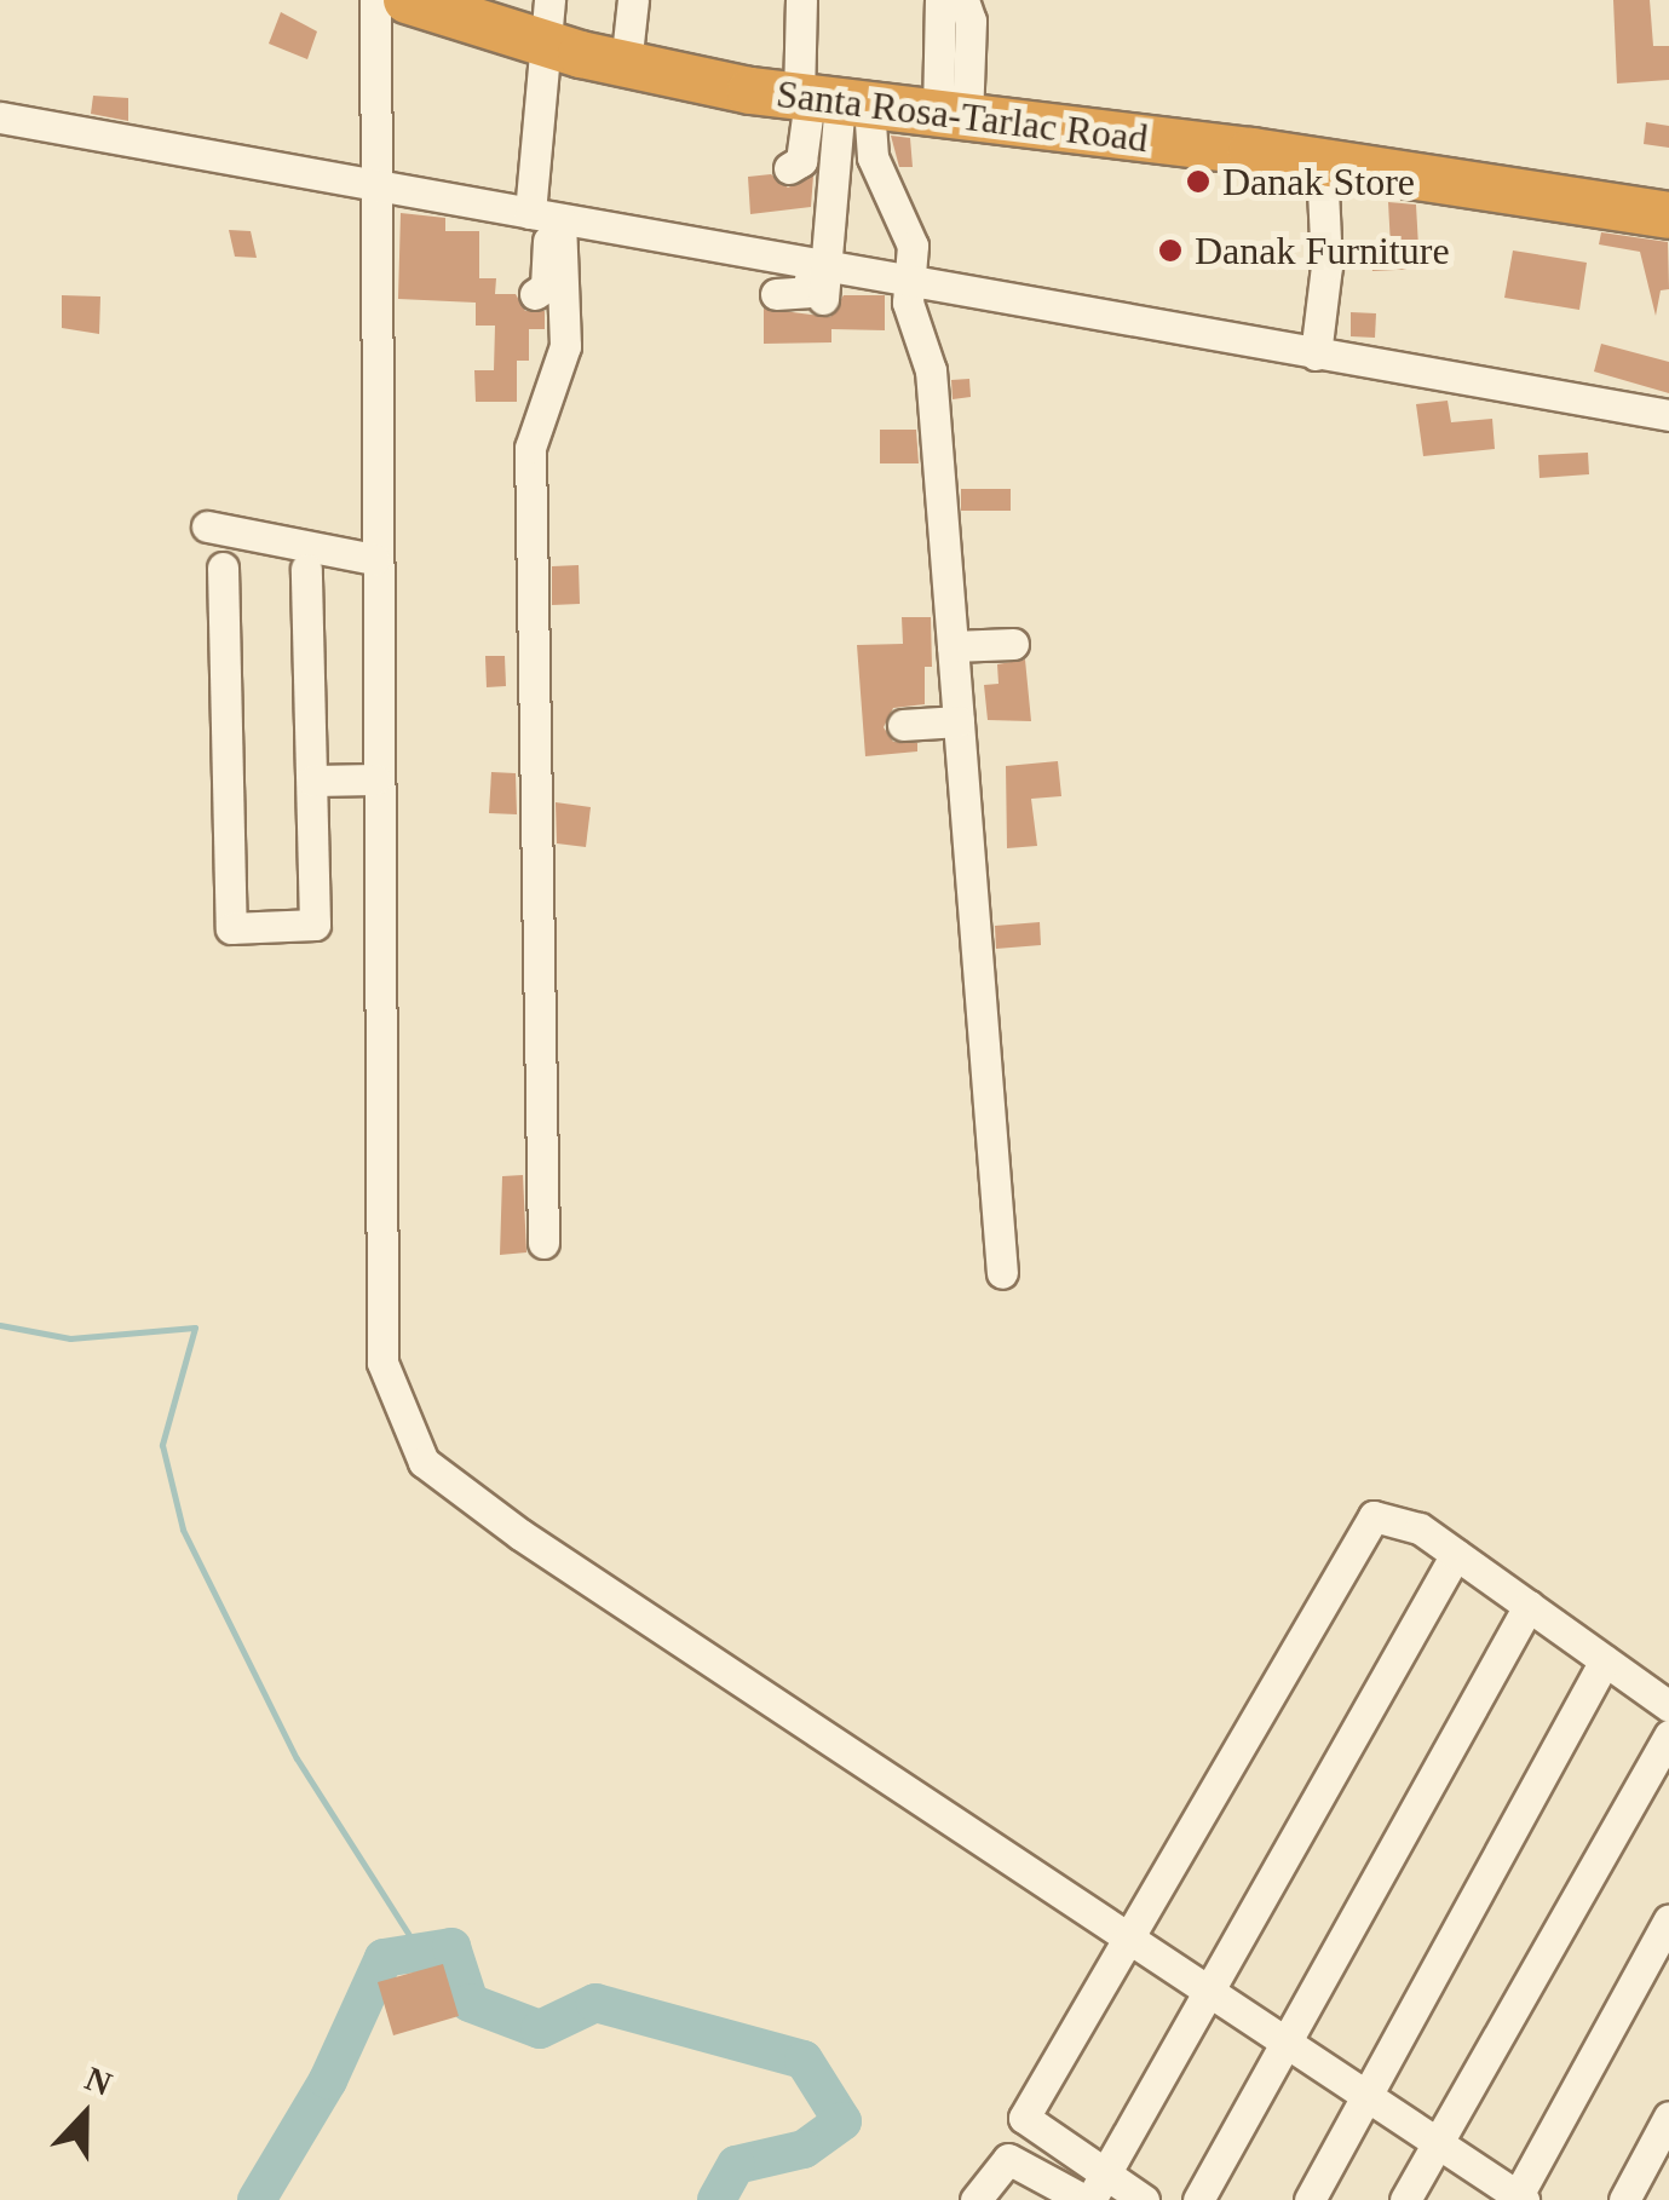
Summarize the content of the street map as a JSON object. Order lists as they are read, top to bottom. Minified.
{"streets":{"highway":["Santa Rosa-Tarlac Road"]},"places":["Danak Store","Danak Furniture"],"north":"top"}
